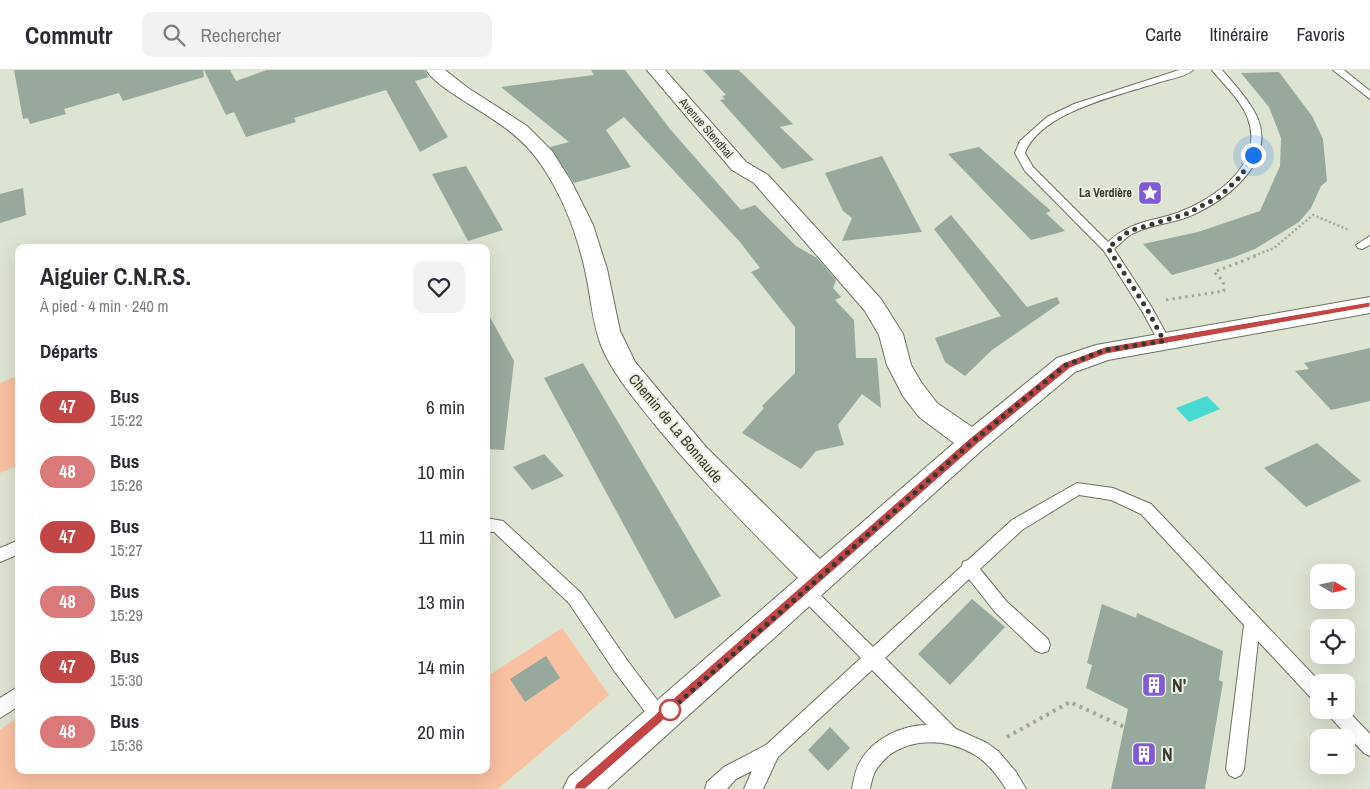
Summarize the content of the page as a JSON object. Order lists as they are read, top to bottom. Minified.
{"streets":{"street":["Avenue Stendhal","Chemin de La Bonnaude"]},"places":{"place":["La Verdière"],"building":["N'","N"]},"lines":["bus line 47"],"north":"right","page":{"header":"Commutr","search":"Rechercher","nav":["Carte","Itinéraire","Favoris"],"heading":[["Aiguier C.N.R.S.","À pied · 4 min · 240 m"],"Départs"],"list":[{"mark":"47","name":"Bus","note":"15:22","value":"6 min"},{"mark":"48","name":"Bus","note":"15:26","value":"10 min"},{"mark":"47","name":"Bus","note":"15:27","value":"11 min"},{"mark":"48","name":"Bus","note":"15:29","value":"13 min"},{"mark":"47","name":"Bus","note":"15:30","value":"14 min"},{"mark":"48","name":"Bus","note":"15:36","value":"20 min"}],"map_buttons":["+","−"]}}
